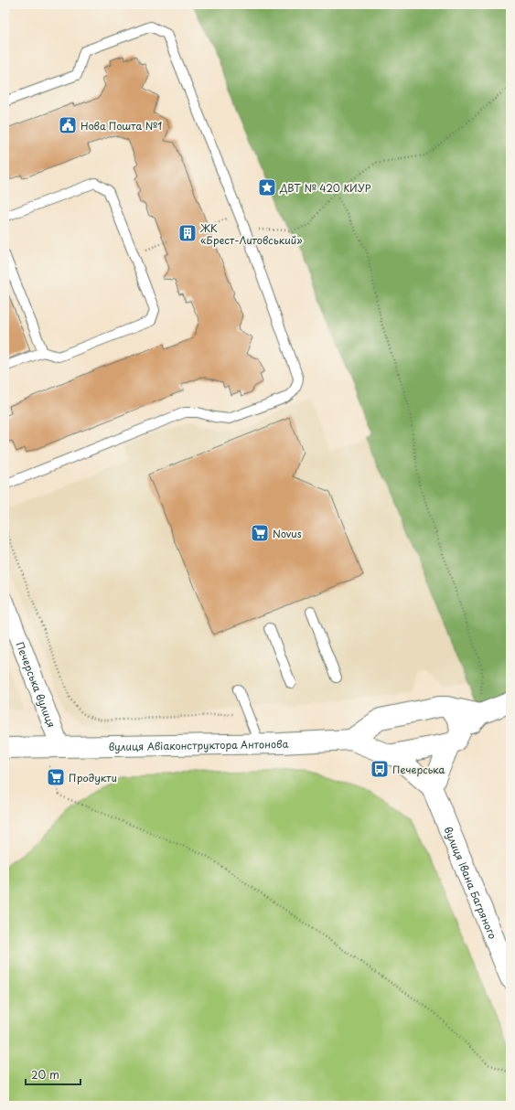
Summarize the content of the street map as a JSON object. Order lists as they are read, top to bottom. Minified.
{"streets":{"main road":["вулиця Авіаконструктора Антонова","вулиця Івана Багряного"],"street":["Печерська вулиця"]},"crossings":[["Печерська вулиця","вулиця Авіаконструктора Антонова"],["вулиця Авіаконструктора Антонова","вулиця Івана Багряного"]],"places":{"public building":["Нова Пошта №1"],"place":["ДВТ № 420 КИУР"],"building":["ЖК «Брест-Литовський»"],"supermarket":["Novus","Продукти"],"bus stop":["Печерська"]},"scale_bar":"20 m"}
